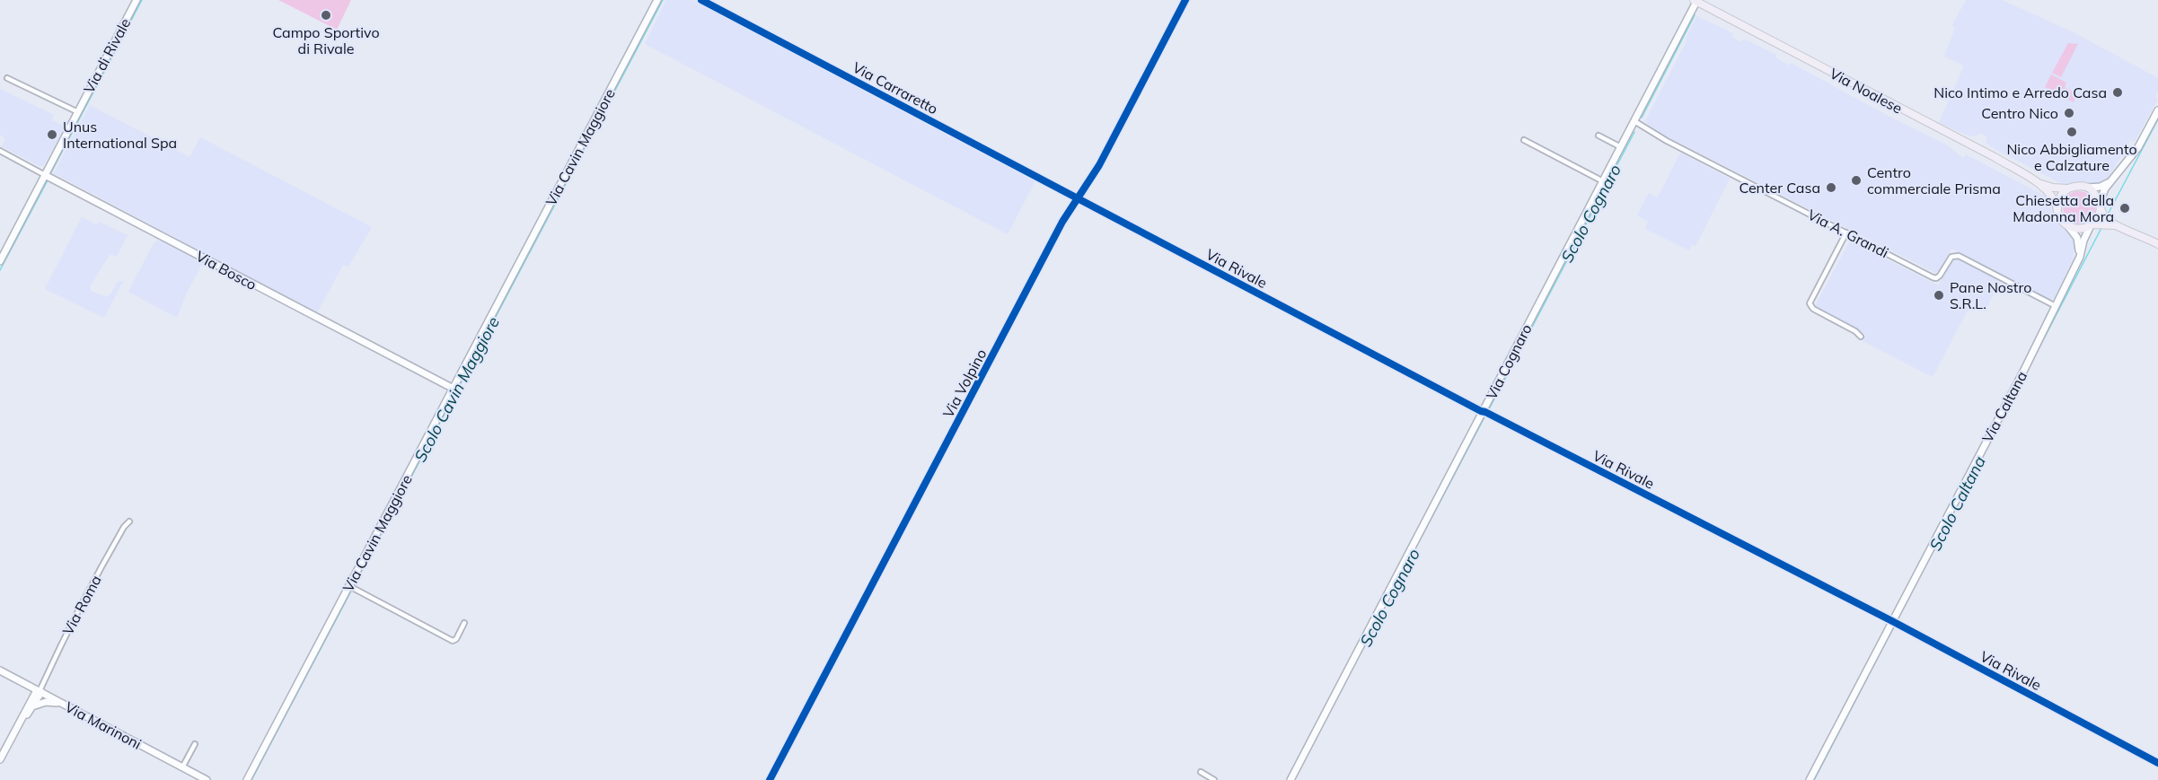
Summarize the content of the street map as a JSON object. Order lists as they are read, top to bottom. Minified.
{"streets":{"main road":["Via Noalese"],"street":["Via di Rivale","Via Carraretto","Via Cavin Maggiore","Via A. Grandi","Via Rivale","Via Bosco","Via Cognaro","Via Volpino","Via Caltana","Via Roma","Via Marinoni"]},"crossings":[["Via di Rivale","Via Bosco"],["Via Carraretto","Via Rivale"],["Via Carraretto","Via Volpino"],["Via Noalese","Via Cognaro"],["Via Noalese","Via Caltana"],["Via Cavin Maggiore","Via Bosco"],["Via A. Grandi","Via Cognaro"],["Via A. Grandi","Via Caltana"],["Via Rivale","Via Cognaro"],["Via Rivale","Via Volpino"],["Via Rivale","Via Caltana"],["Via Roma","Via Marinoni"]],"water":["Scolo Cognaro","Scolo Cavin Maggiore","Scolo Caltana"],"places":["Campo Sportivo di Rivale","Nico Intimo e Arredo Casa","Centro Nico","Nico Abbigliamento e Calzature","Unus International Spa","Centro commerciale Prisma","Center Casa","Chiesetta della Madonna Mora","Pane Nostro S.R.L."]}
